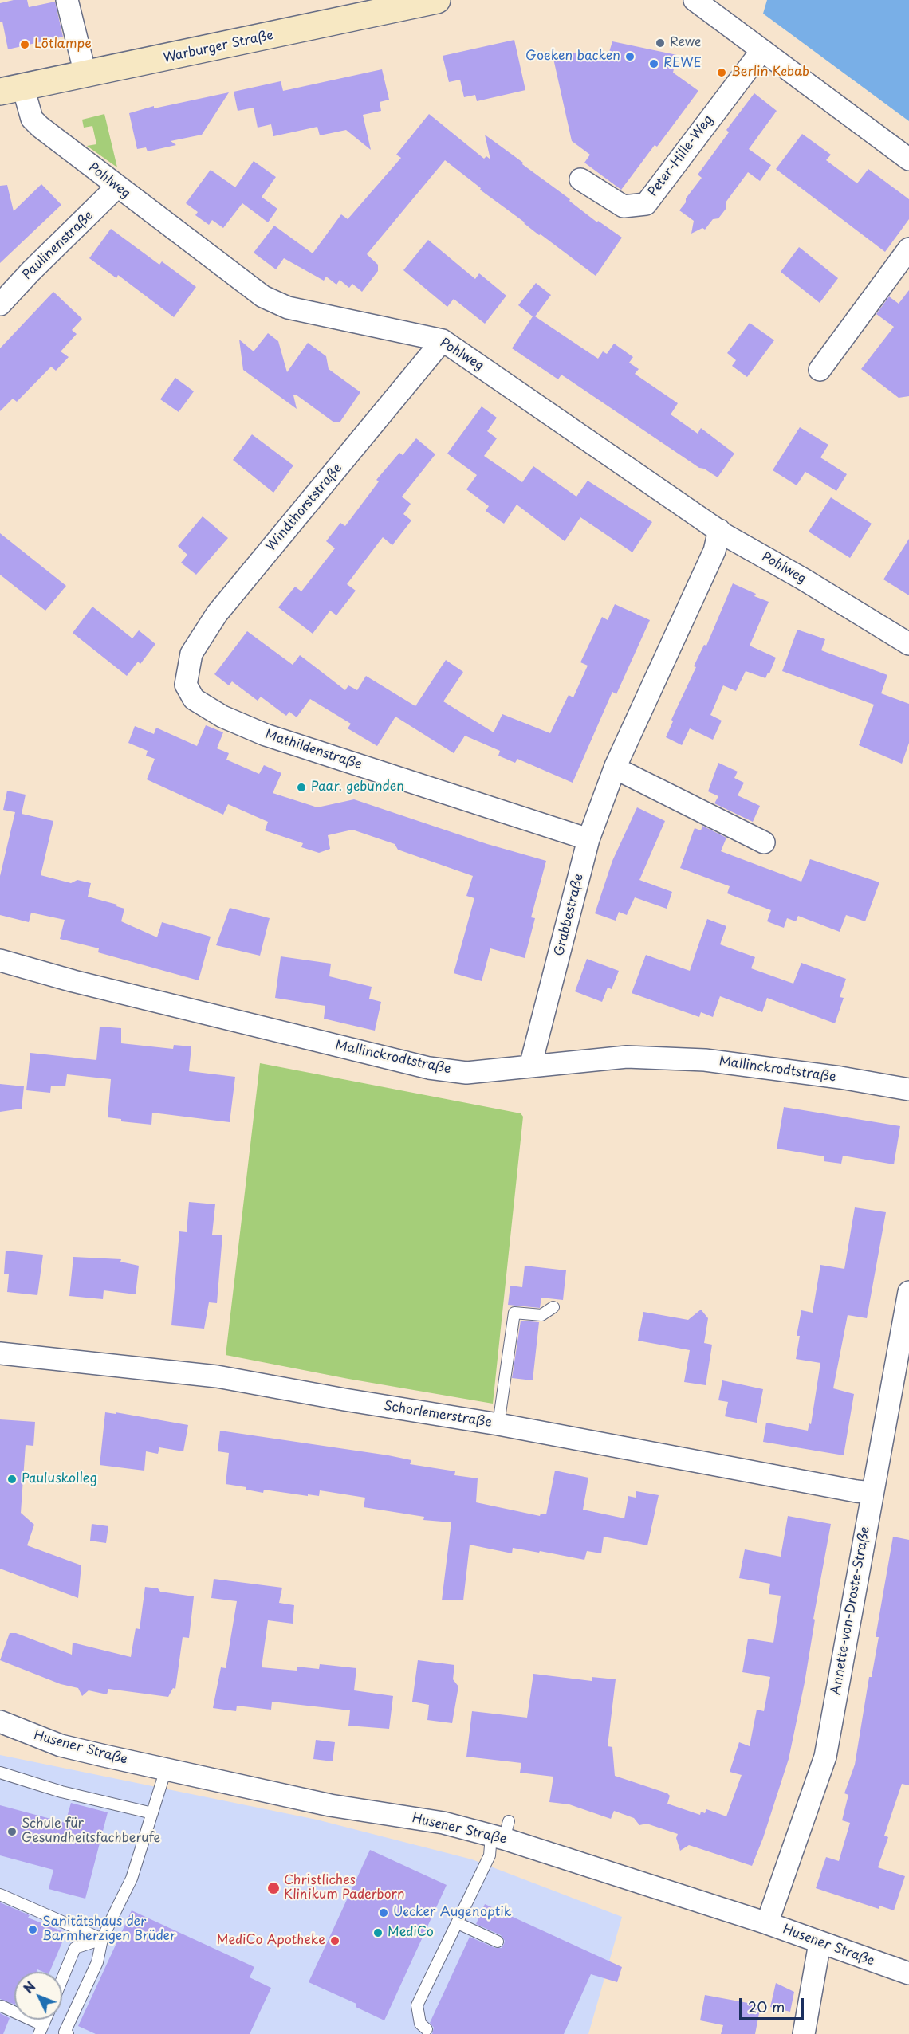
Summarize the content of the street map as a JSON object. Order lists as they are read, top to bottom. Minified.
{"streets":{"main road":["Warburger Straße"],"street":["Peter-Hille-Weg","Pohlweg","Paulinenstraße","Windthorststraße","Mathildenstraße","Grabbestraße","Mallinckrodtstraße","Schorlemerstraße","Annette-von-Droste-Straße","Husener Straße"]},"crossings":[["Warburger Straße","Pohlweg"],["Pohlweg","Paulinenstraße"],["Pohlweg","Windthorststraße"],["Pohlweg","Grabbestraße"],["Windthorststraße","Mathildenstraße"],["Mathildenstraße","Grabbestraße"],["Grabbestraße","Mallinckrodtstraße"],["Schorlemerstraße","Annette-von-Droste-Straße"],["Annette-von-Droste-Straße","Husener Straße"]],"places":["Rewe","Lötlampe","Goeken backen","REWE","Berlin Kebab","Paar. gebunden","Pauluskolleg","Schule für Gesundheitsfachberufe","Christliches Klinikum Paderborn","Uecker Augenoptik","Sanitätshaus der Barmherzigen Brüder","MediCo","MediCo Apotheke"],"scale_bar":"20 m","north":"top left"}
